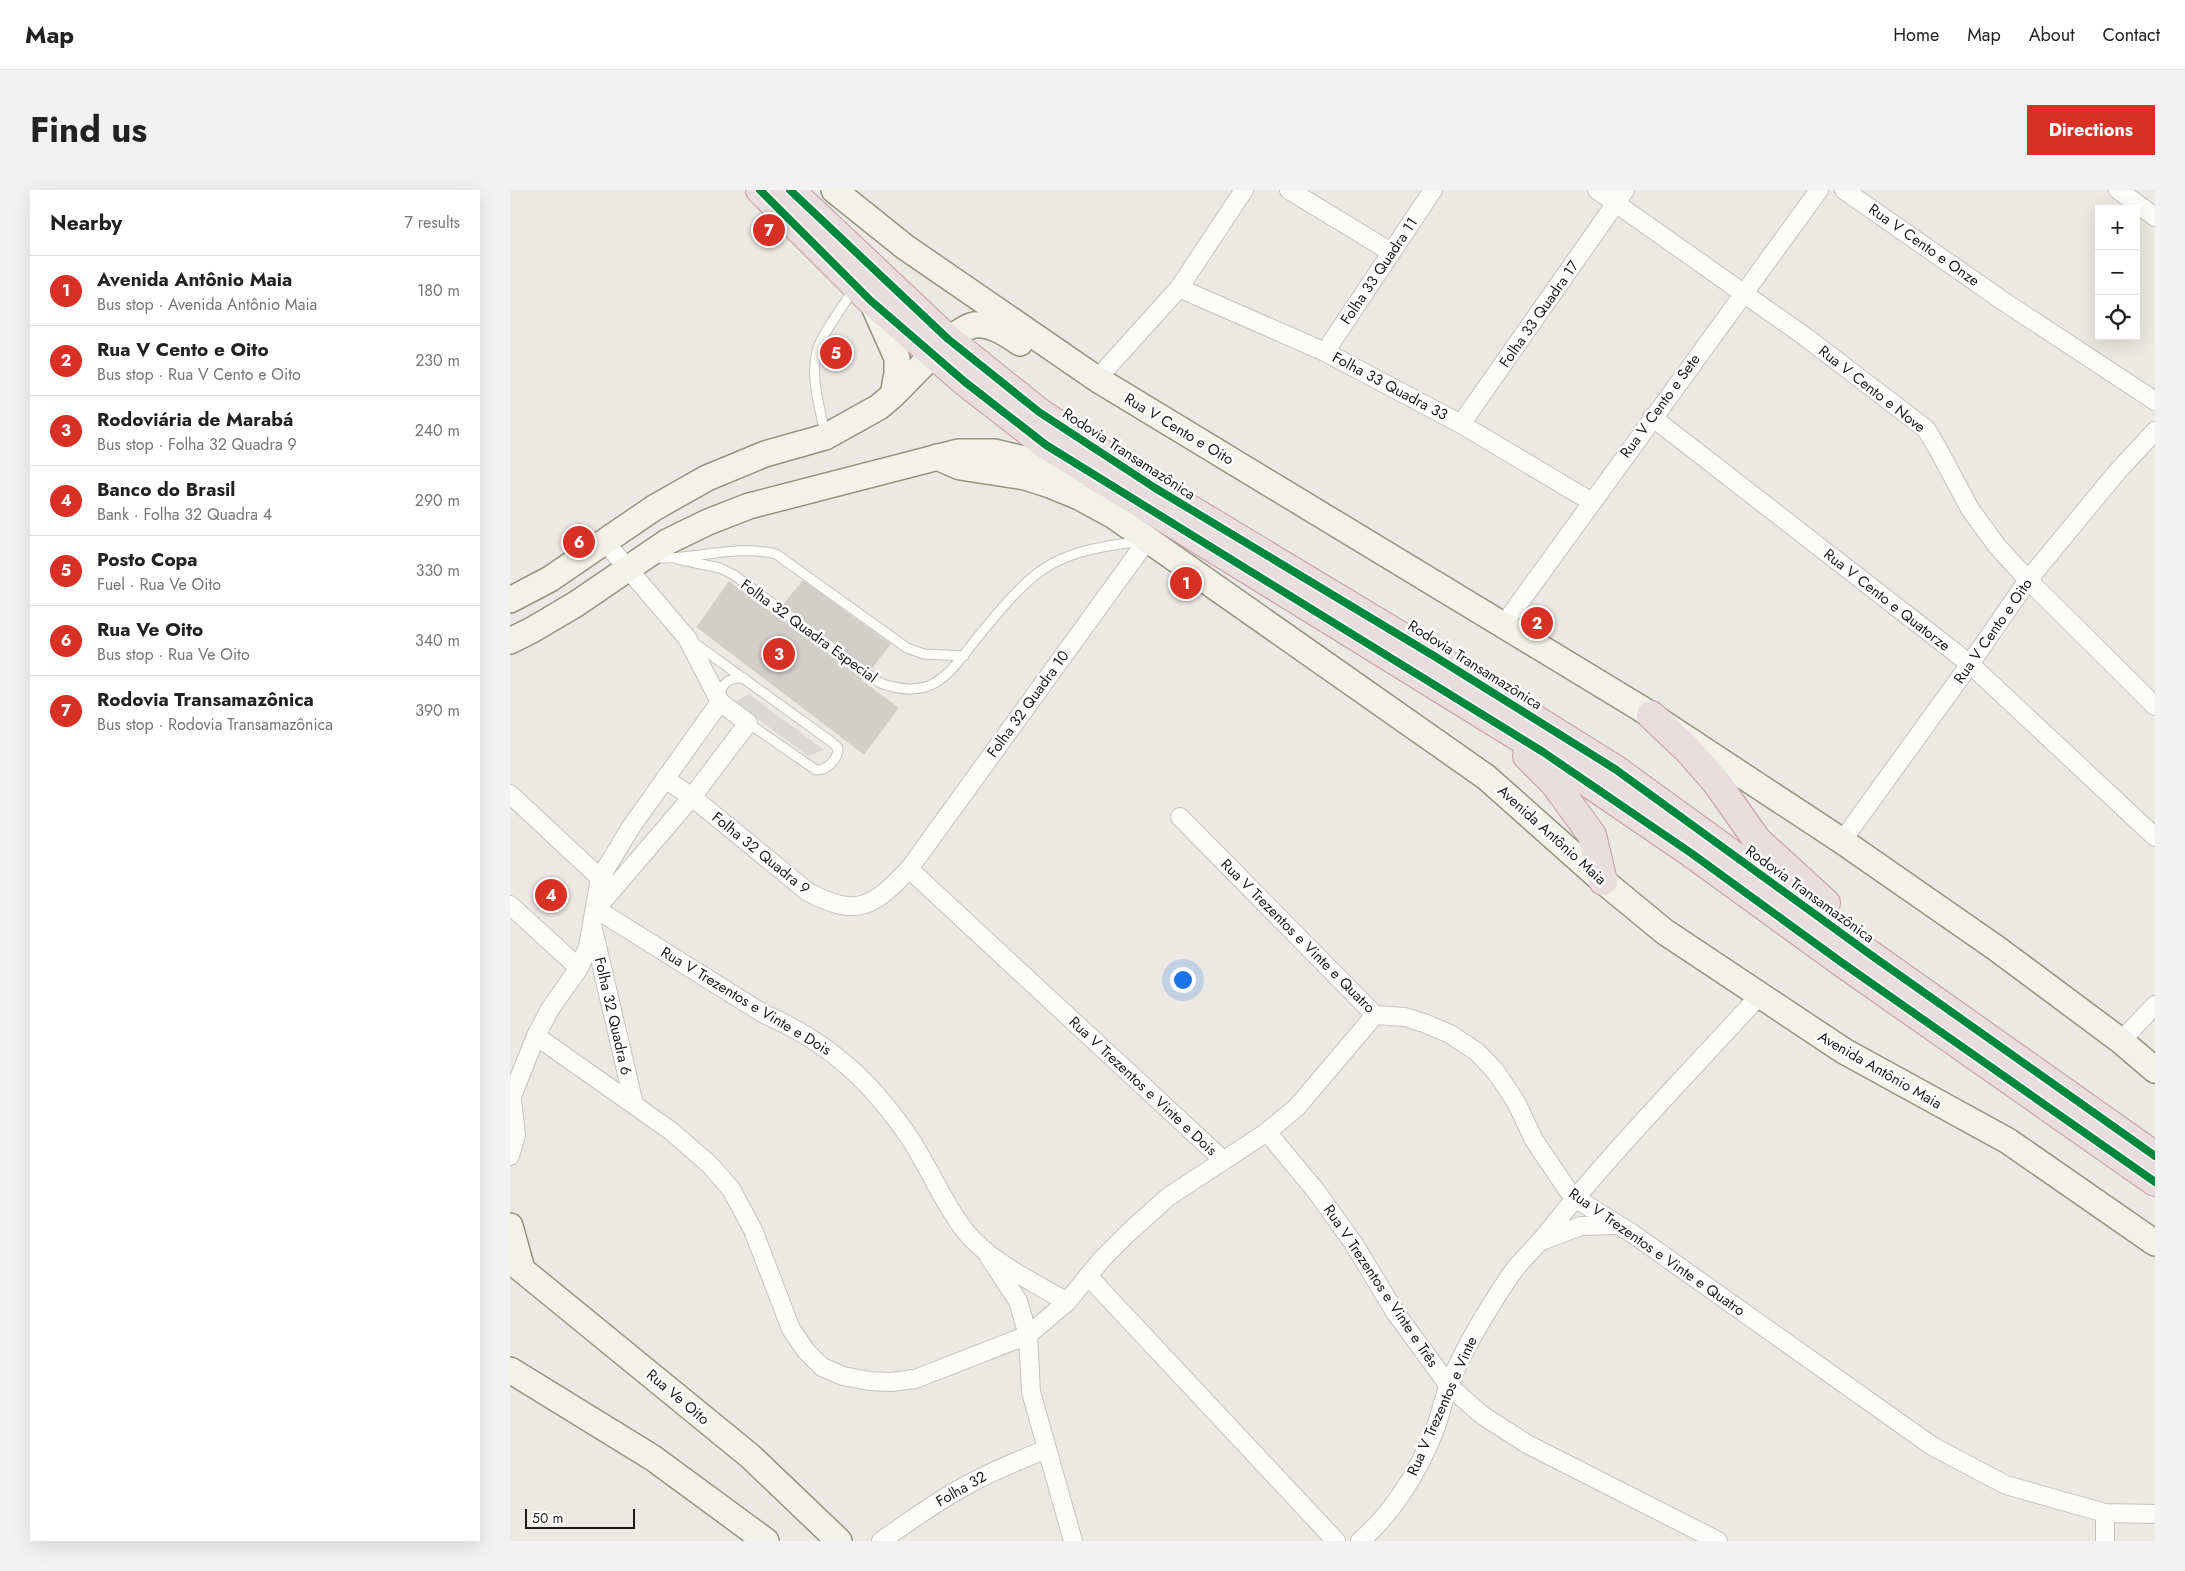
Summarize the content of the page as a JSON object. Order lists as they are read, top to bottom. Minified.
{"streets":{"highway":["Rodovia Transamazônica"],"main road":["Rua V Cento e Oito","Avenida Antônio Maia","Rua Ve Oito"],"street":["Rua V Cento e Onze","Folha 33 Quadra 11","Folha 33 Quadra 17","Folha 33 Quadra 33","Rua V Cento e Nove","Rua V Cento e Sete","Rua V Cento e Quatorze","Folha 32 Quadra 10","Folha 32 Quadra 9","Rua V Trezentos e Vinte e Quatro","Rua V Trezentos e Vinte e Dois","Folha 32 Quadra 6","Rua V Trezentos e Vinte e Três","Rua V Trezentos e Vinte","Folha 32"],"lane":["Folha 32 Quadra Especial"]},"crossings":[["Folha 33 Quadra 11","Folha 33 Quadra 33"],["Folha 33 Quadra 17","Folha 33 Quadra 33"],["Folha 33 Quadra 17","Rua V Cento e Nove"],["Folha 33 Quadra 33","Rua V Cento e Sete"],["Rua V Cento e Nove","Rua V Cento e Sete"],["Rua V Cento e Nove","Rua V Cento e Oito"],["Rua V Cento e Sete","Rua V Cento e Oito"],["Rua V Cento e Sete","Rua V Cento e Quatorze"],["Rua V Cento e Oito","Rua V Cento e Quatorze"],["Folha 32 Quadra Especial","Folha 32 Quadra 10"],["Folha 32 Quadra Especial","Avenida Antônio Maia"],["Folha 32 Quadra 10","Avenida Antônio Maia"],["Folha 32 Quadra 10","Folha 32 Quadra 9"],["Folha 32 Quadra 10","Rua V Trezentos e Vinte e Dois"],["Avenida Antônio Maia","Rua V Trezentos e Vinte"],["Folha 32 Quadra 9","Rua V Trezentos e Vinte e Dois"],["Rua V Trezentos e Vinte e Quatro","Rua V Trezentos e Vinte"],["Rua V Trezentos e Vinte e Dois","Folha 32"],["Rua V Trezentos e Vinte e Três","Rua V Trezentos e Vinte"]],"scale_bar":"50 m","page":{"header":"Map","nav":["Home","Map","About","Contact"],"title":"Find us","buttons":"Directions","heading":["Nearby","7 results"],"map_buttons":["+","−"],"pins":["7","5","6","1","2","3","4"],"list":[{"mark":"1","name":"Avenida Antônio Maia","note":"Bus stop · Avenida Antônio Maia","value":"180 m"},{"mark":"2","name":"Rua V Cento e Oito","note":"Bus stop · Rua V Cento e Oito","value":"230 m"},{"mark":"3","name":"Rodoviária de Marabá","note":"Bus stop · Folha 32 Quadra 9","value":"240 m"},{"mark":"4","name":"Banco do Brasil","note":"Bank · Folha 32 Quadra 4","value":"290 m"},{"mark":"5","name":"Posto Copa","note":"Fuel · Rua Ve Oito","value":"330 m"},{"mark":"6","name":"Rua Ve Oito","note":"Bus stop · Rua Ve Oito","value":"340 m"},{"mark":"7","name":"Rodovia Transamazônica","note":"Bus stop · Rodovia Transamazônica","value":"390 m"}],"scale":"50 m"}}
